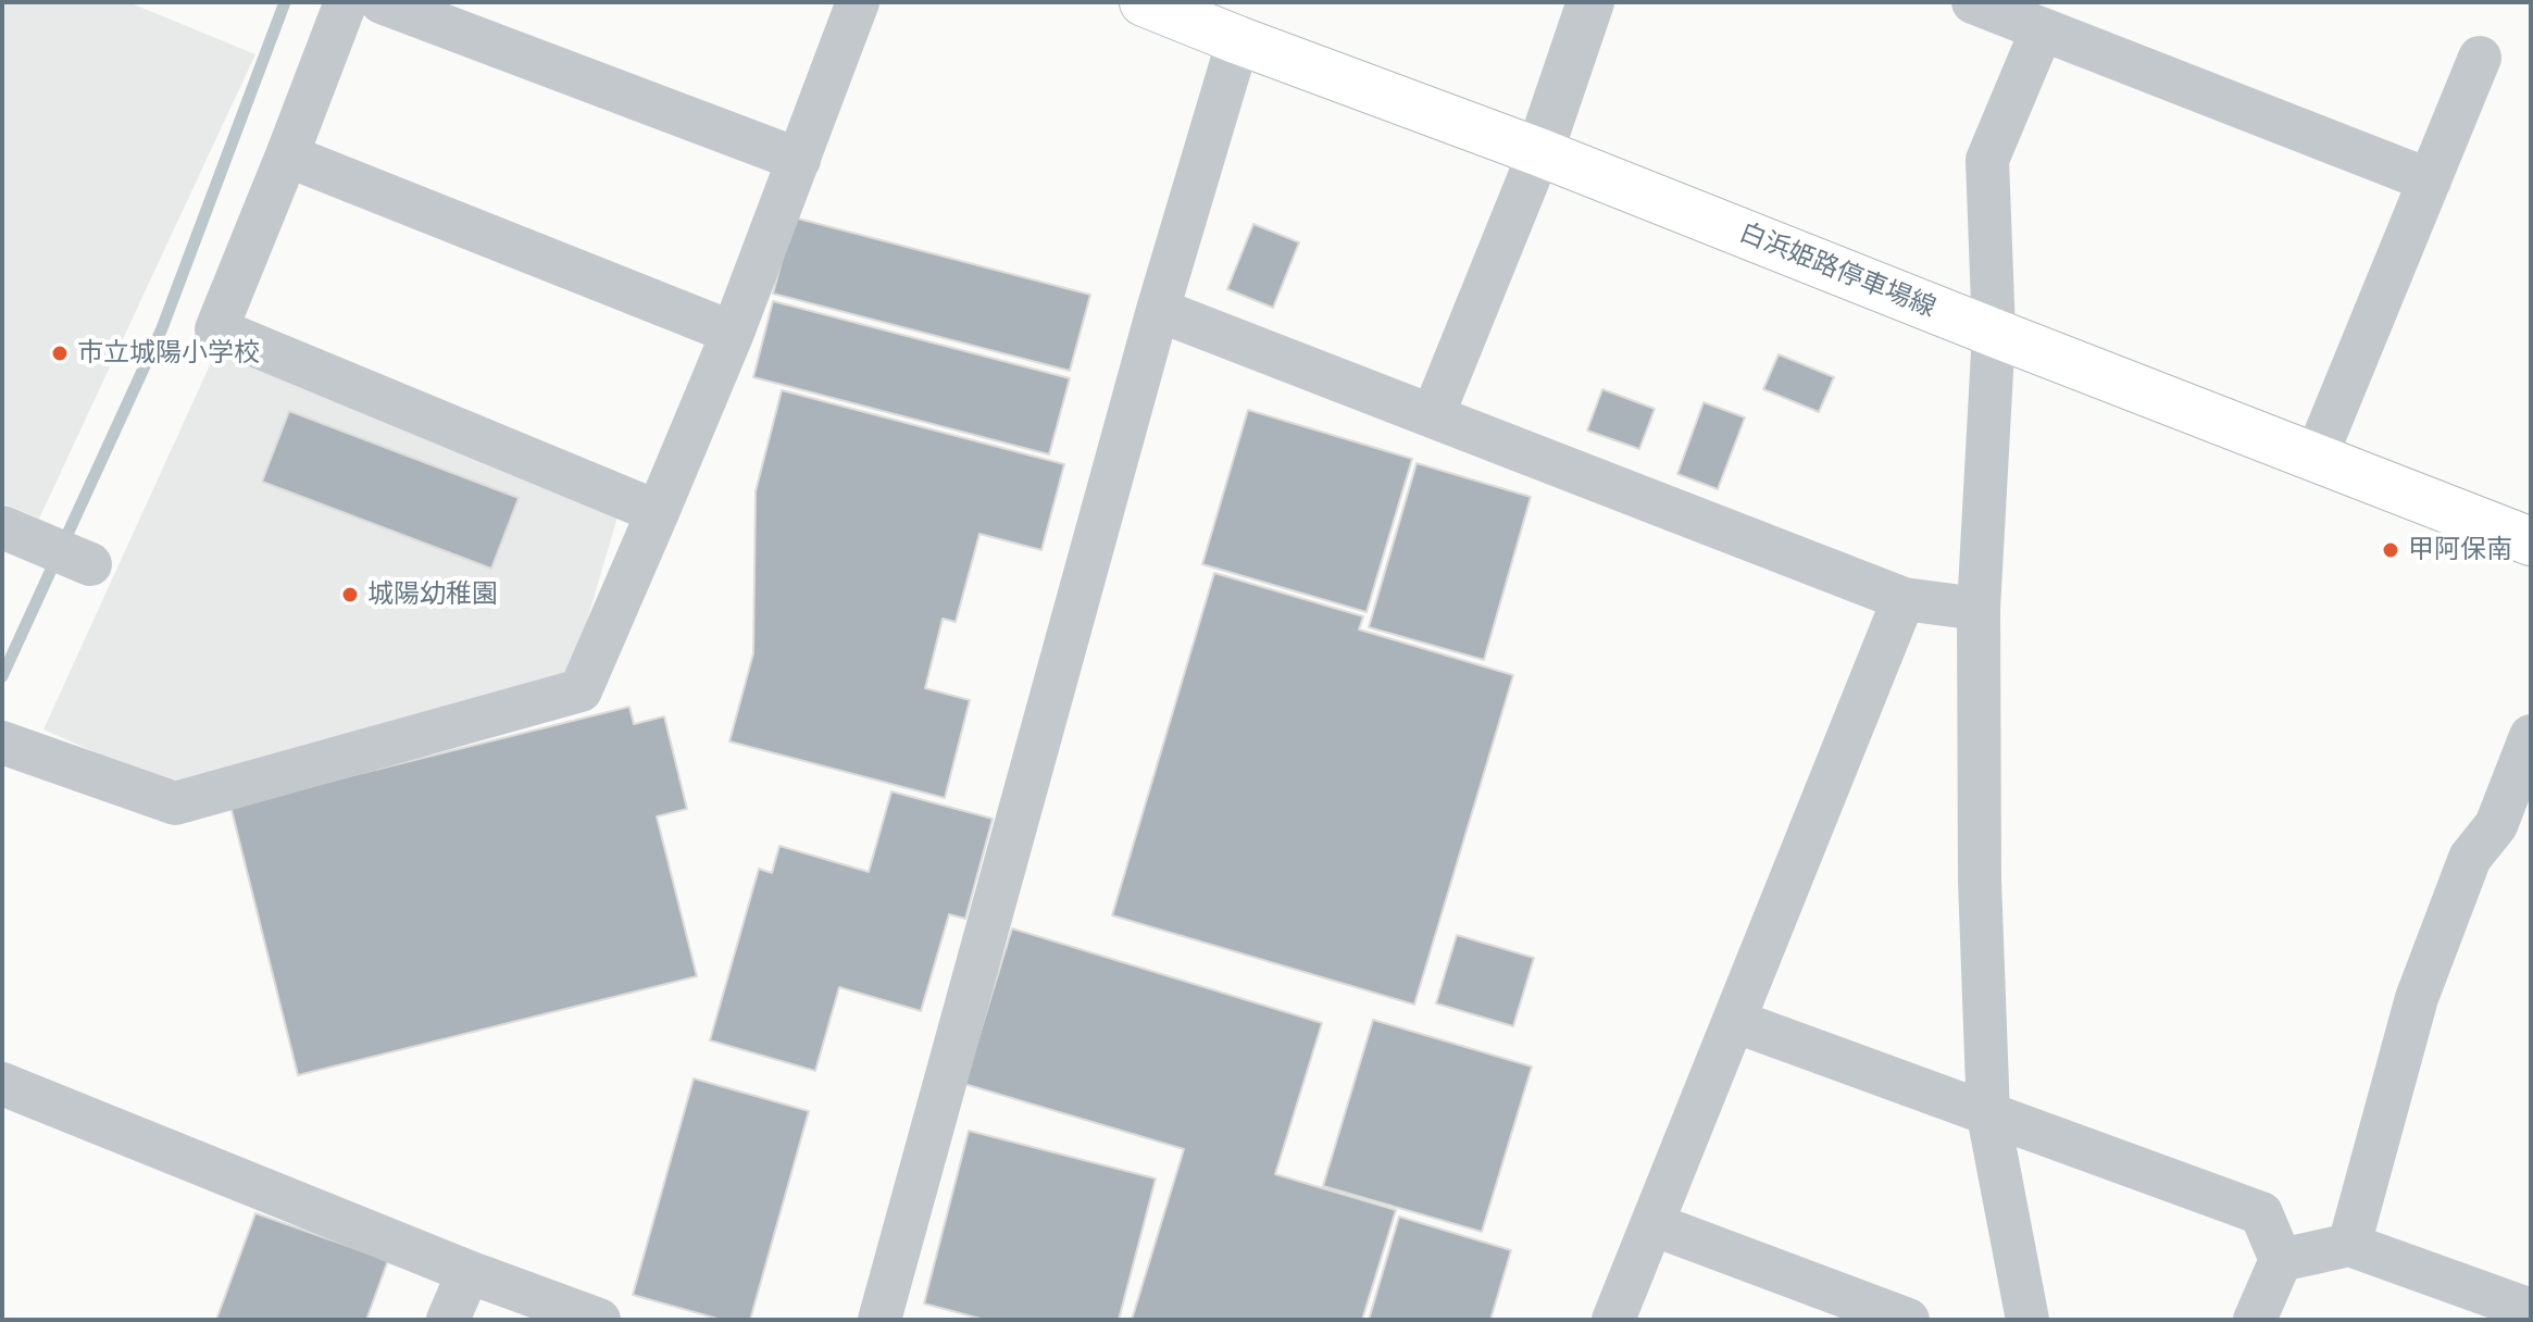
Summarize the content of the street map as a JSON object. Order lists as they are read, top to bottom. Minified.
{"streets":{"main road":["白浜姫路停車場線"]},"places":["市立城陽小学校","甲阿保南","城陽幼稚園"]}
